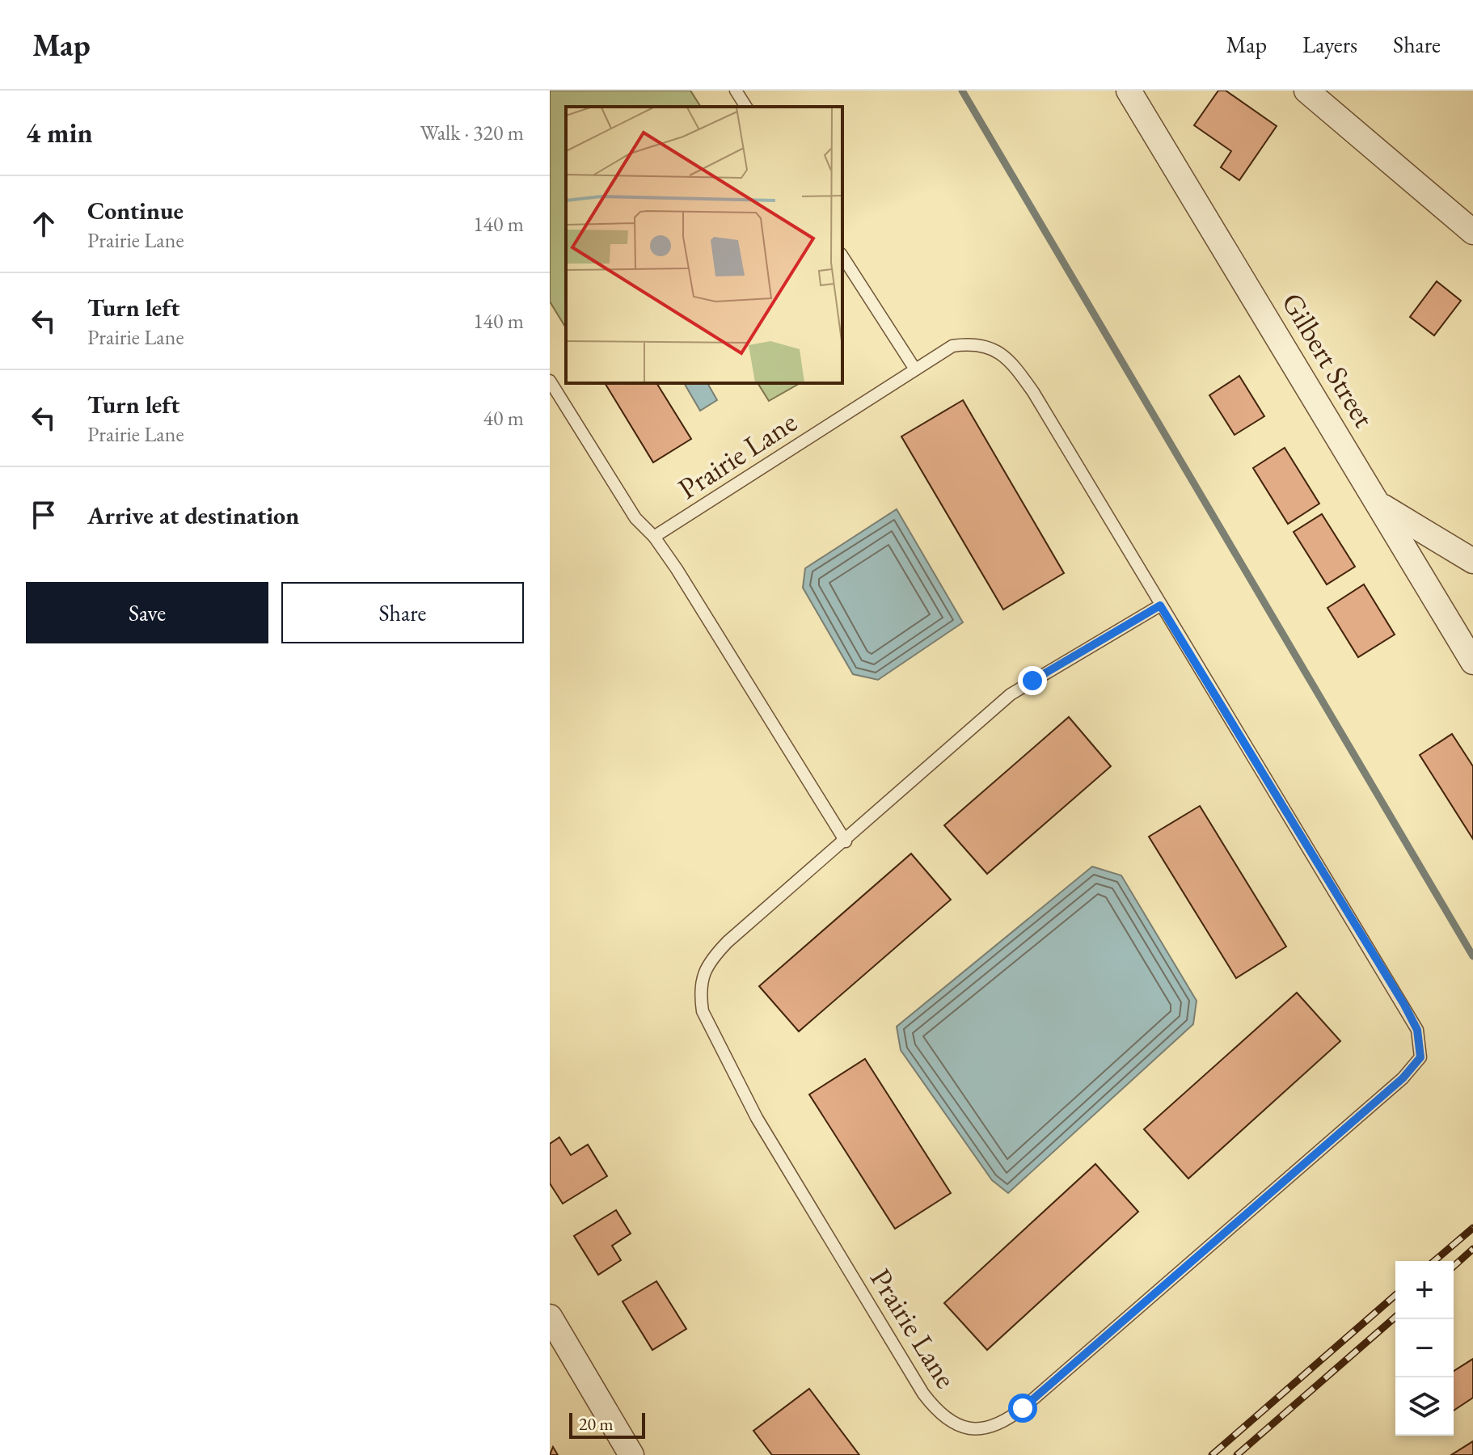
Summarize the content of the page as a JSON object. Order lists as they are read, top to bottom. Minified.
{"streets":{"street":["Gilbert Street"],"lane":["Prairie Lane"]},"scale_bar":"20 m","page":{"header":"Map","nav":["Map","Layers","Share"],"heading":["4 min","Walk · 320 m"],"list":[["Continue","Prairie Lane","140 m"],["Turn left","Prairie Lane","140 m"],["Turn left","Prairie Lane","40 m"],"Arrive at destination"],"buttons":["Save","Share"],"map_buttons":["+","−"],"scale":"20 m"}}
